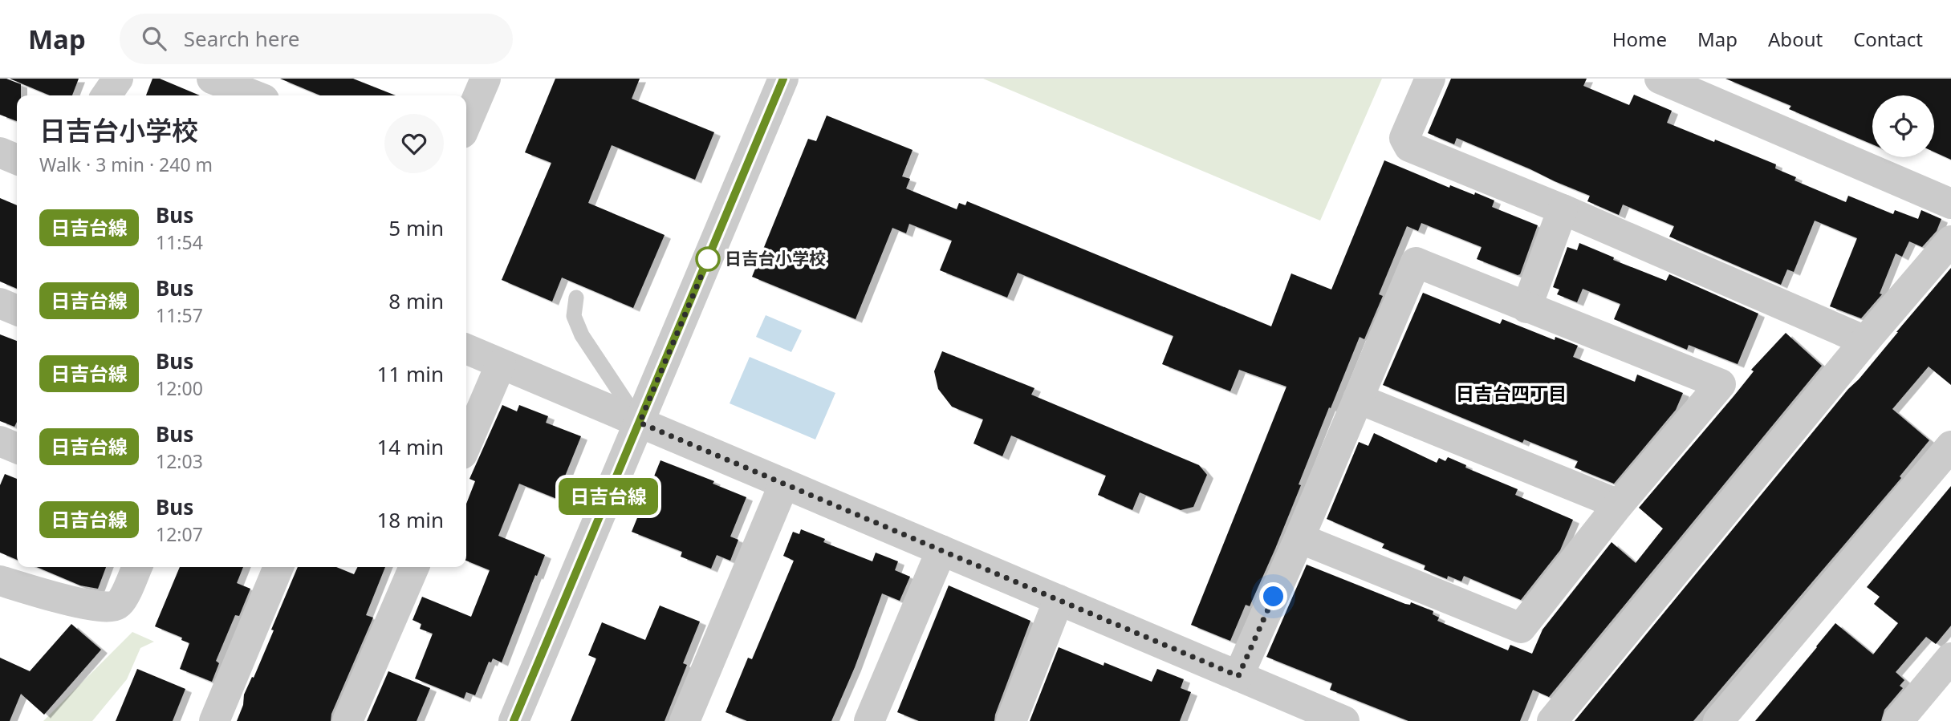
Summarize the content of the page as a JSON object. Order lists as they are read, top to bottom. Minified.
{"districts":["日吉台四丁目"],"places":["日吉台小学校"],"lines":["bus line 日吉台線"],"page":{"header":"Map","search":"Search here","nav":["Home","Map","About","Contact"],"on_map":"日吉台線","heading":["日吉台小学校","Walk · 3 min · 240 m"],"list":[{"mark":"日吉台線","name":"Bus","note":"11:54","value":"5 min"},{"mark":"日吉台線","name":"Bus","note":"11:57","value":"8 min"},{"mark":"日吉台線","name":"Bus","note":"12:00","value":"11 min"},{"mark":"日吉台線","name":"Bus","note":"12:03","value":"14 min"},{"mark":"日吉台線","name":"Bus","note":"12:07","value":"18 min"}]}}
